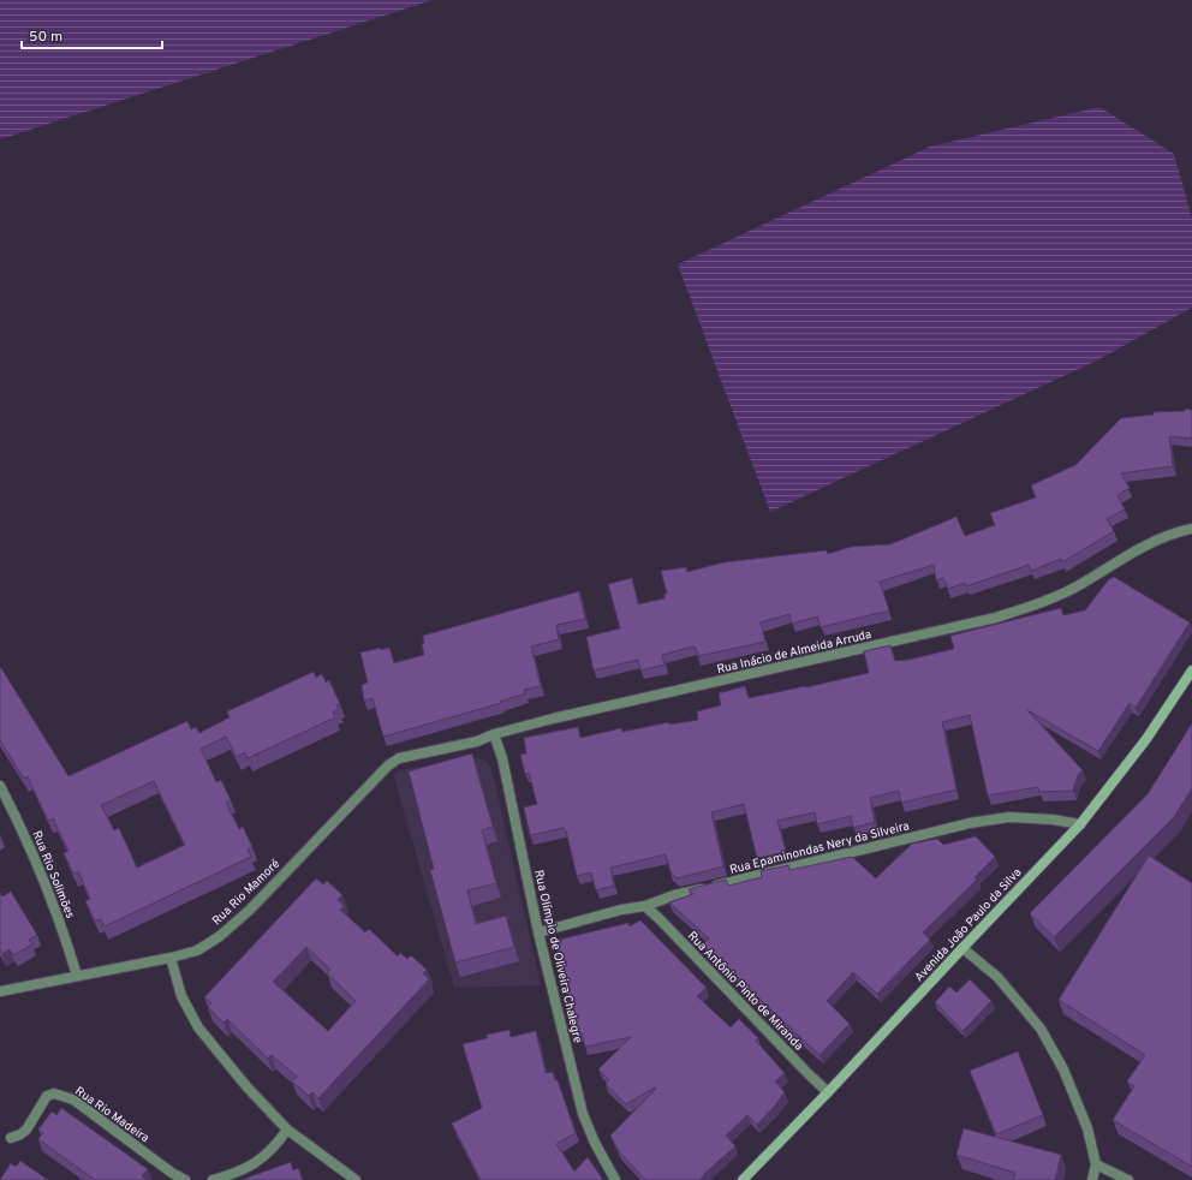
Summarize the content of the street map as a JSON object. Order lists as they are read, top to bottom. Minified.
{"streets":{"street":["Rua Inácio de Almeida Arruda","Rua Epaminondas Nery da Silveira","Rua Rio Solimões","Rua Rio Mamoré","Avenida João Paulo da Silva","Rua Olímpio de Oliveira Chalegre","Rua Antônio Pinto de Miranda","Rua Rio Madeira"]},"crossings":[["Rua Inácio de Almeida Arruda","Rua Rio Mamoré"],["Rua Inácio de Almeida Arruda","Rua Olímpio de Oliveira Chalegre"],["Rua Epaminondas Nery da Silveira","Avenida João Paulo da Silva"],["Rua Epaminondas Nery da Silveira","Rua Olímpio de Oliveira Chalegre"],["Rua Epaminondas Nery da Silveira","Rua Antônio Pinto de Miranda"],["Rua Rio Solimões","Rua Rio Mamoré"],["Avenida João Paulo da Silva","Rua Antônio Pinto de Miranda"]],"scale_bar":"50 m"}
